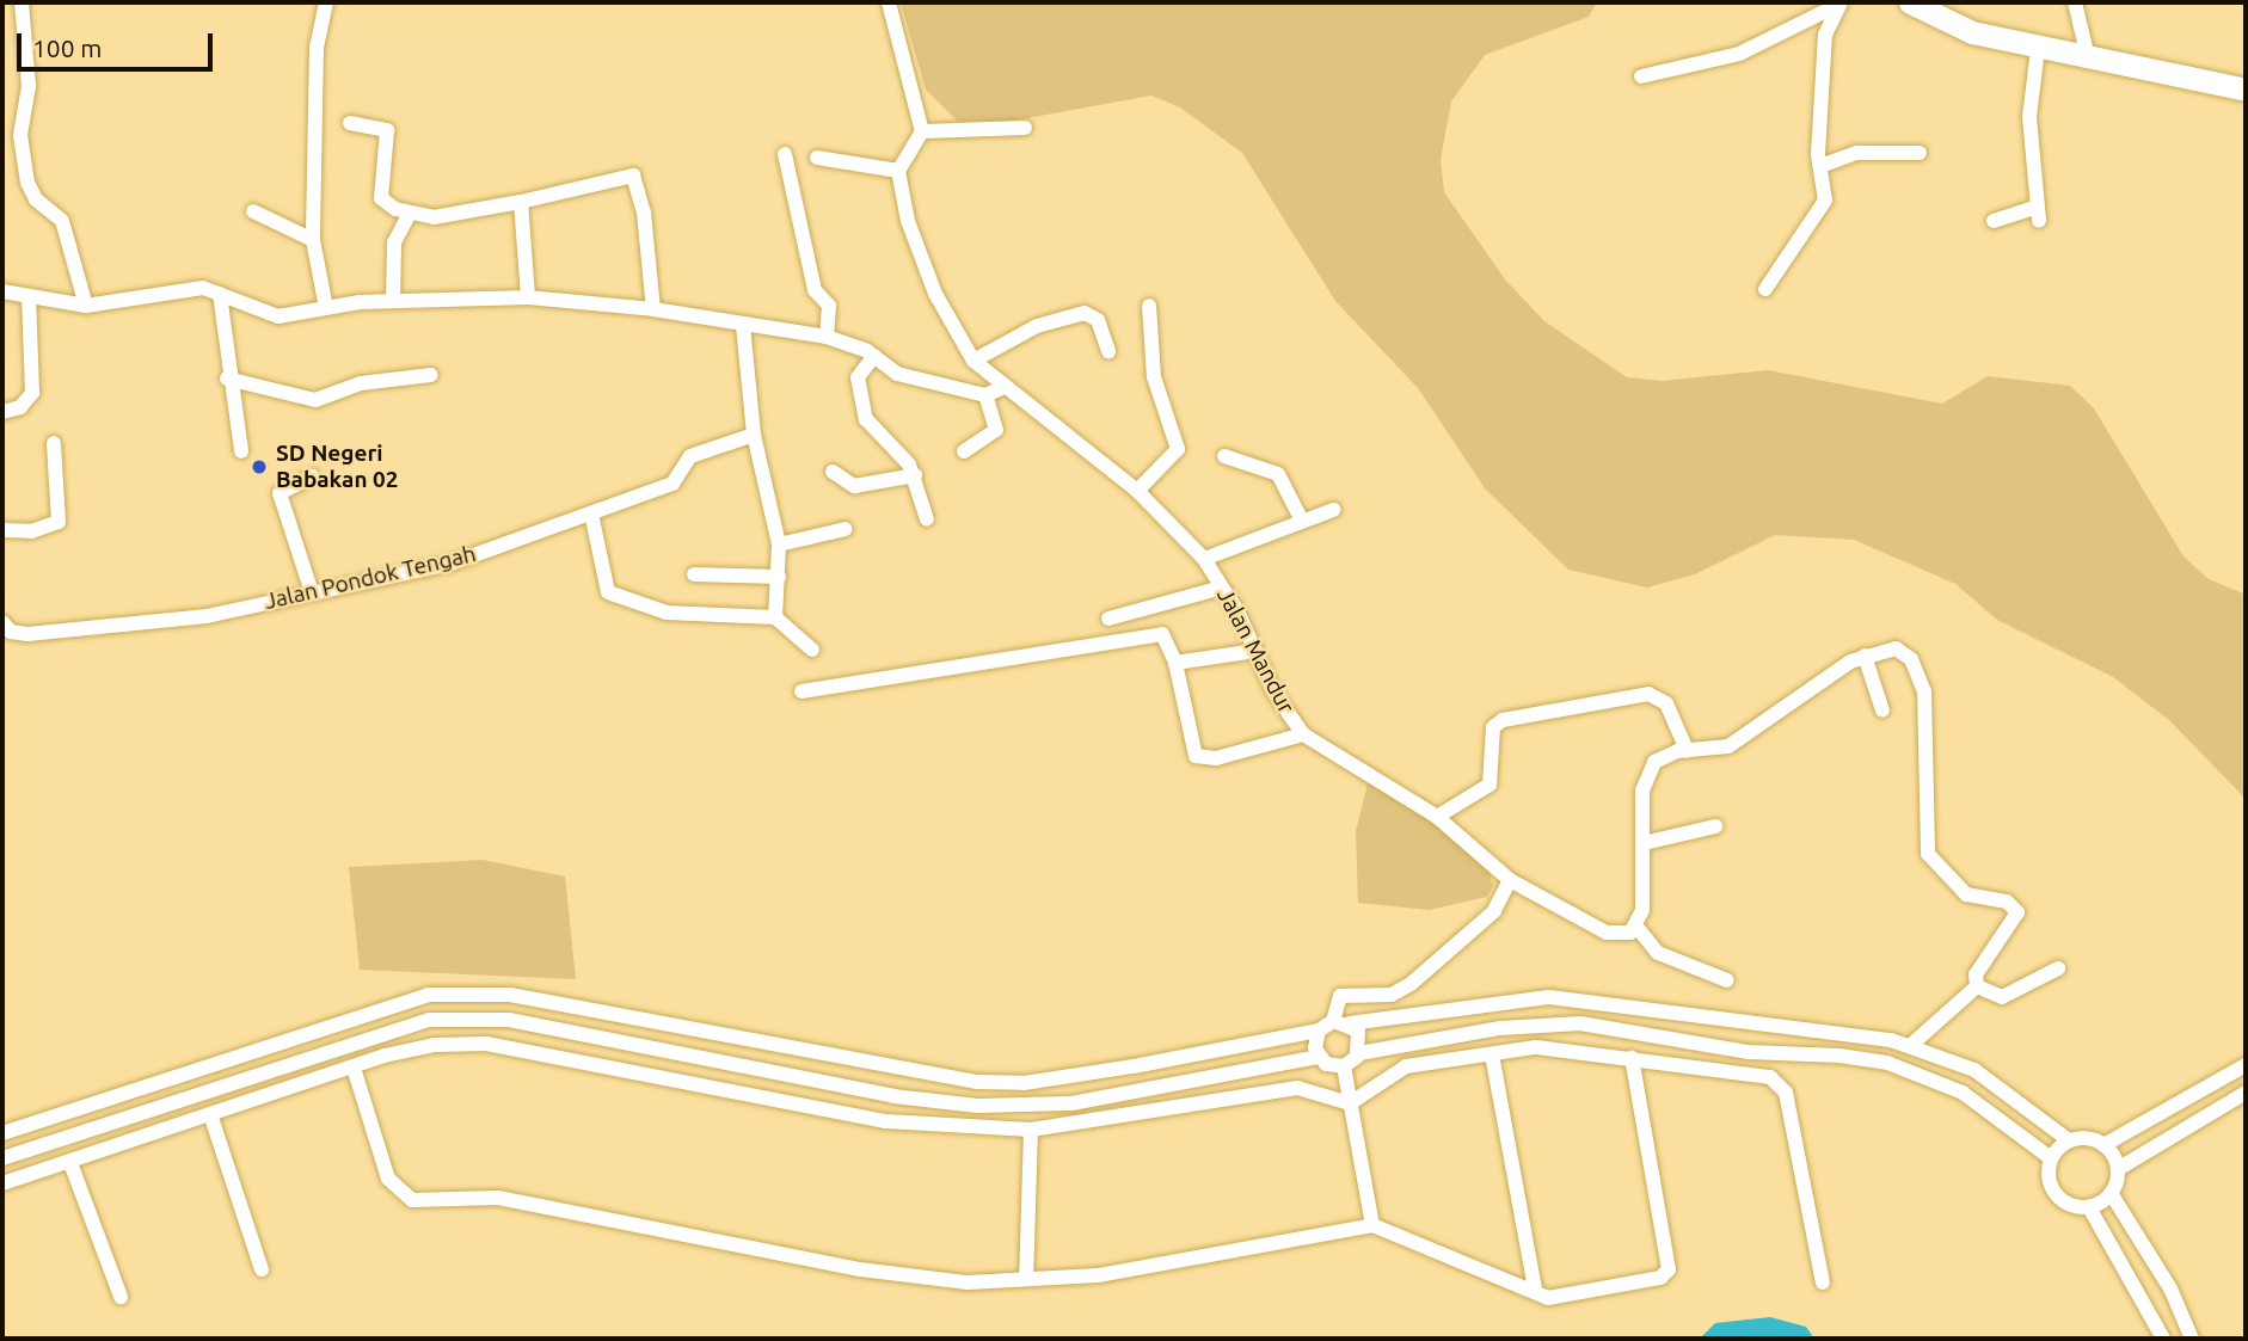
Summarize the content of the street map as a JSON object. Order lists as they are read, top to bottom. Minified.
{"streets":{"street":["Jalan Pondok Tengah","Jalan Mandur"]},"places":["SD Negeri Babakan 02"],"scale_bar":"100 m"}
